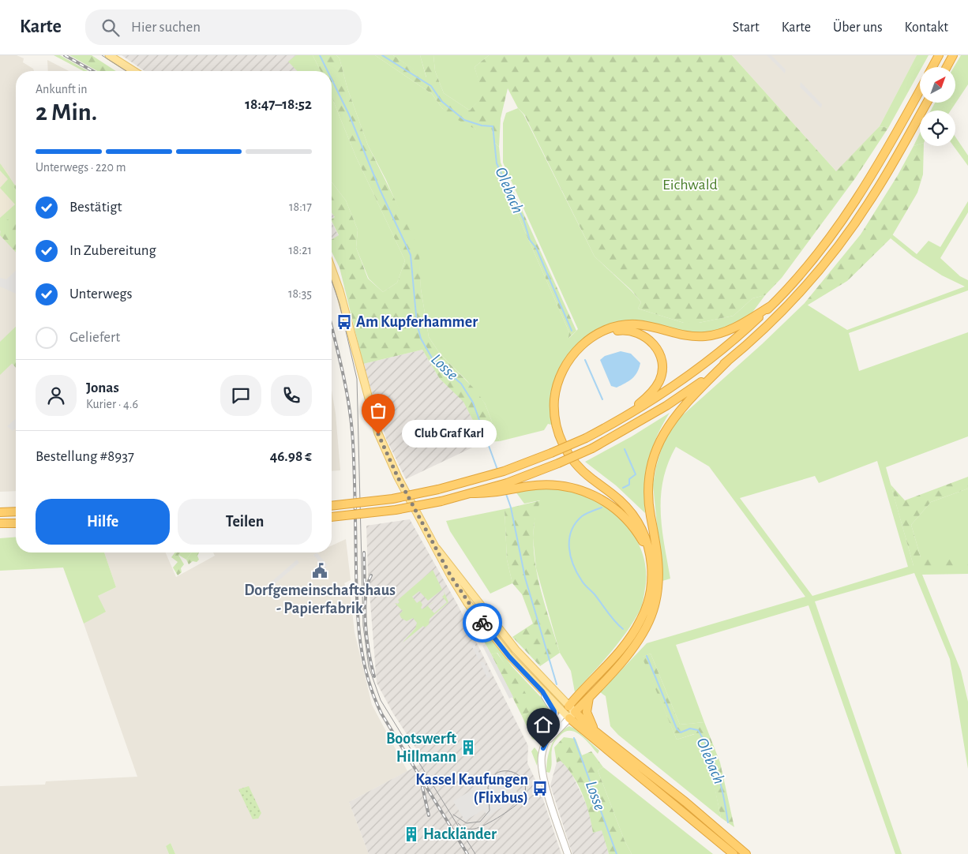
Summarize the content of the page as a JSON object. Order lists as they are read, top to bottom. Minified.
{"water":["Olebach","Losse"],"parks":["Eichwald"],"places":{"bus stop":["Am Kupferhammer","Kassel Kaufungen (Flixbus)"],"other":["Club Graf Karl"],"public building":["Dorfgemeinschaftshaus - Papierfabrik"],"building":["Bootswerft Hillmann","Hackländer"]},"north":"top right","page":{"header":"Karte","search":"Hier suchen","nav":["Start","Karte","Über uns","Kontakt"],"heading":["2 Min.","Ankunft in","18:47–18:52"],"panel":["Jonas","Kurier · 4.6","Bestellung #8937","46.98 €"],"bar":"Unterwegs · 220 m","list":[["Bestätigt","18:17"],["In Zubereitung","18:21"],["Unterwegs","18:35"],"Geliefert"],"bubble":"Club Graf Karl","buttons":["Hilfe","Teilen"]}}
